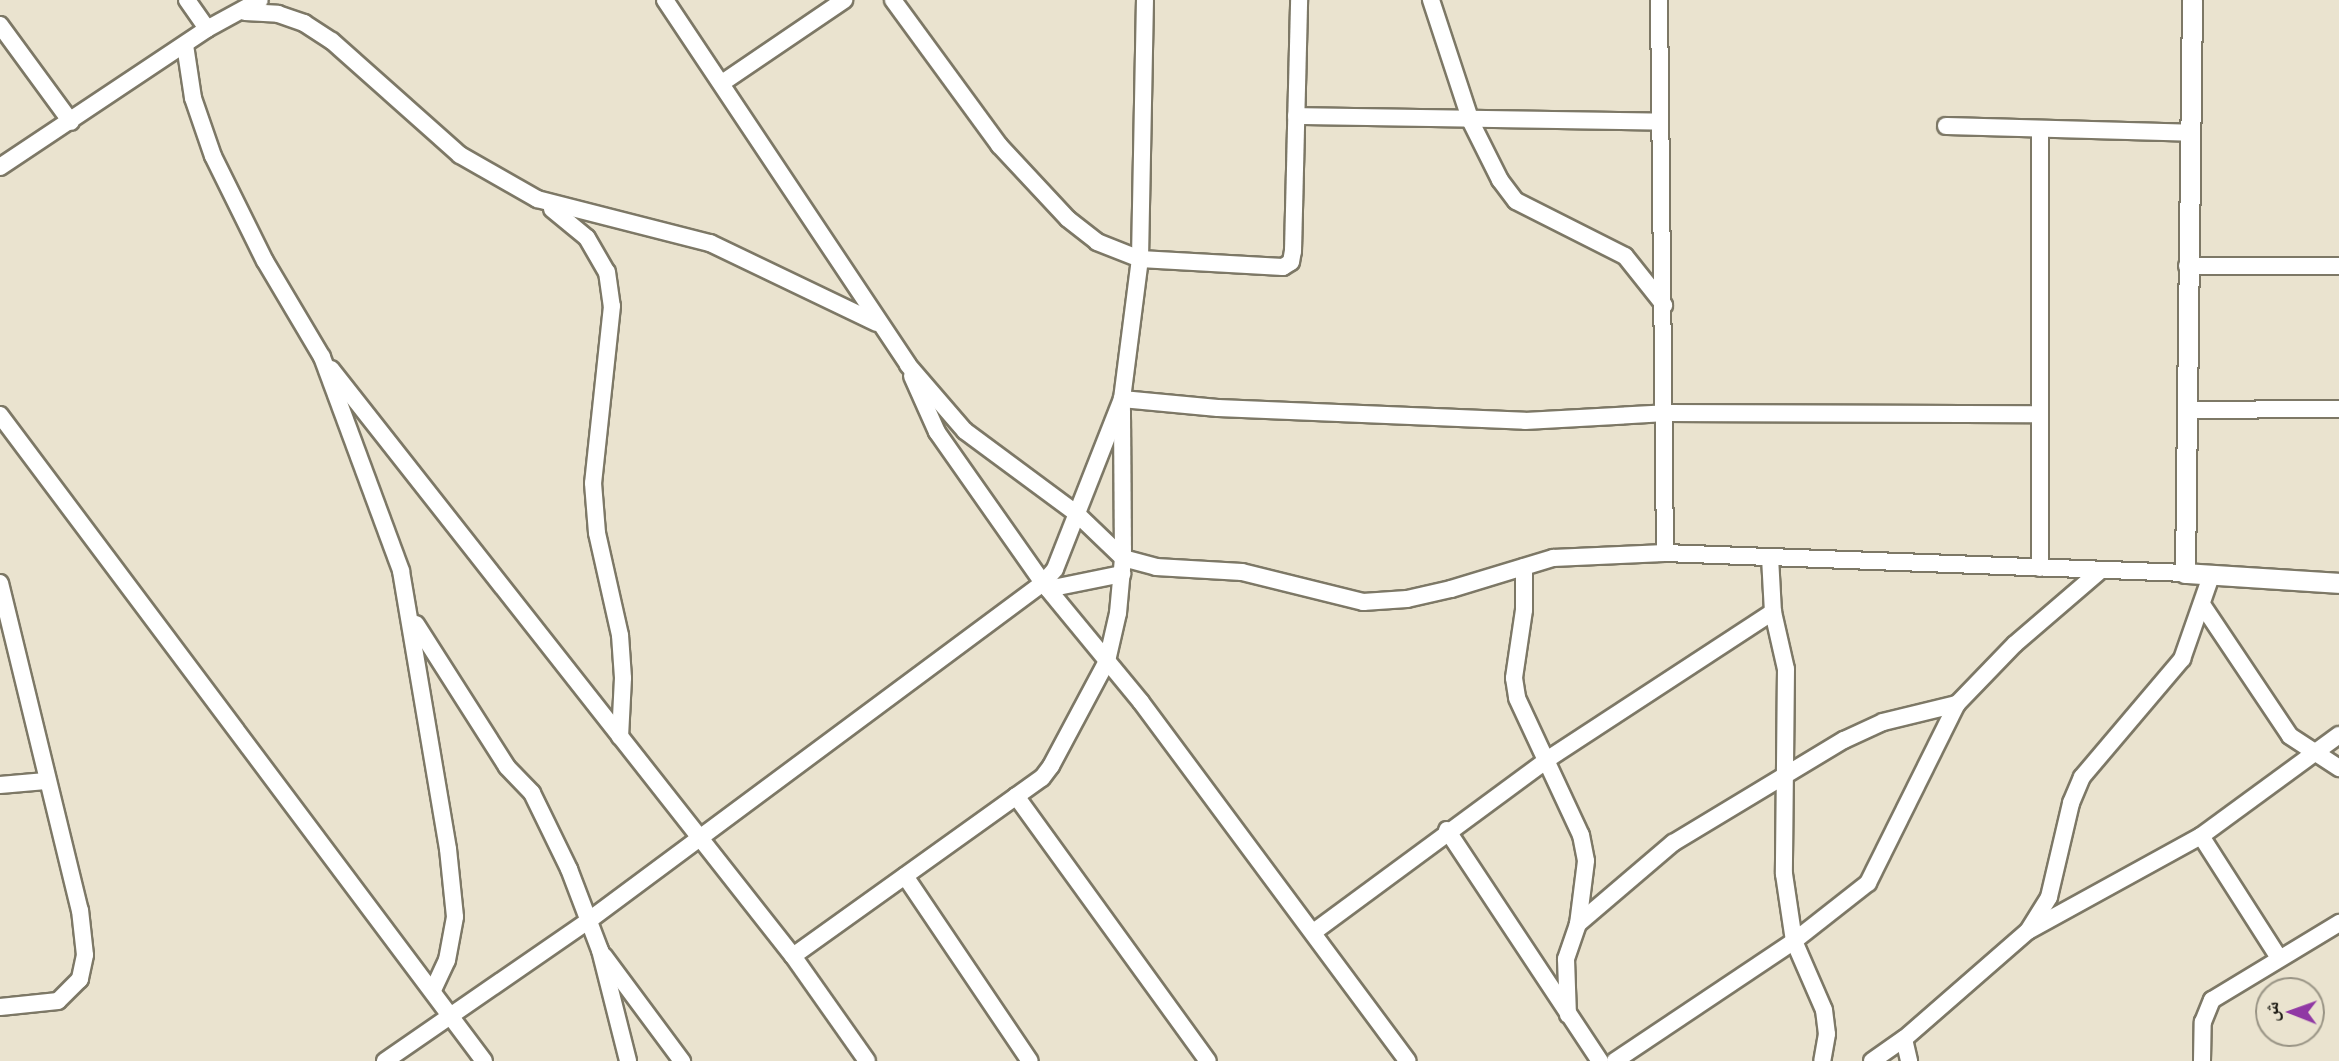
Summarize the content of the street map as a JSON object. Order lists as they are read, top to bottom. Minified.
{"north":"left"}
